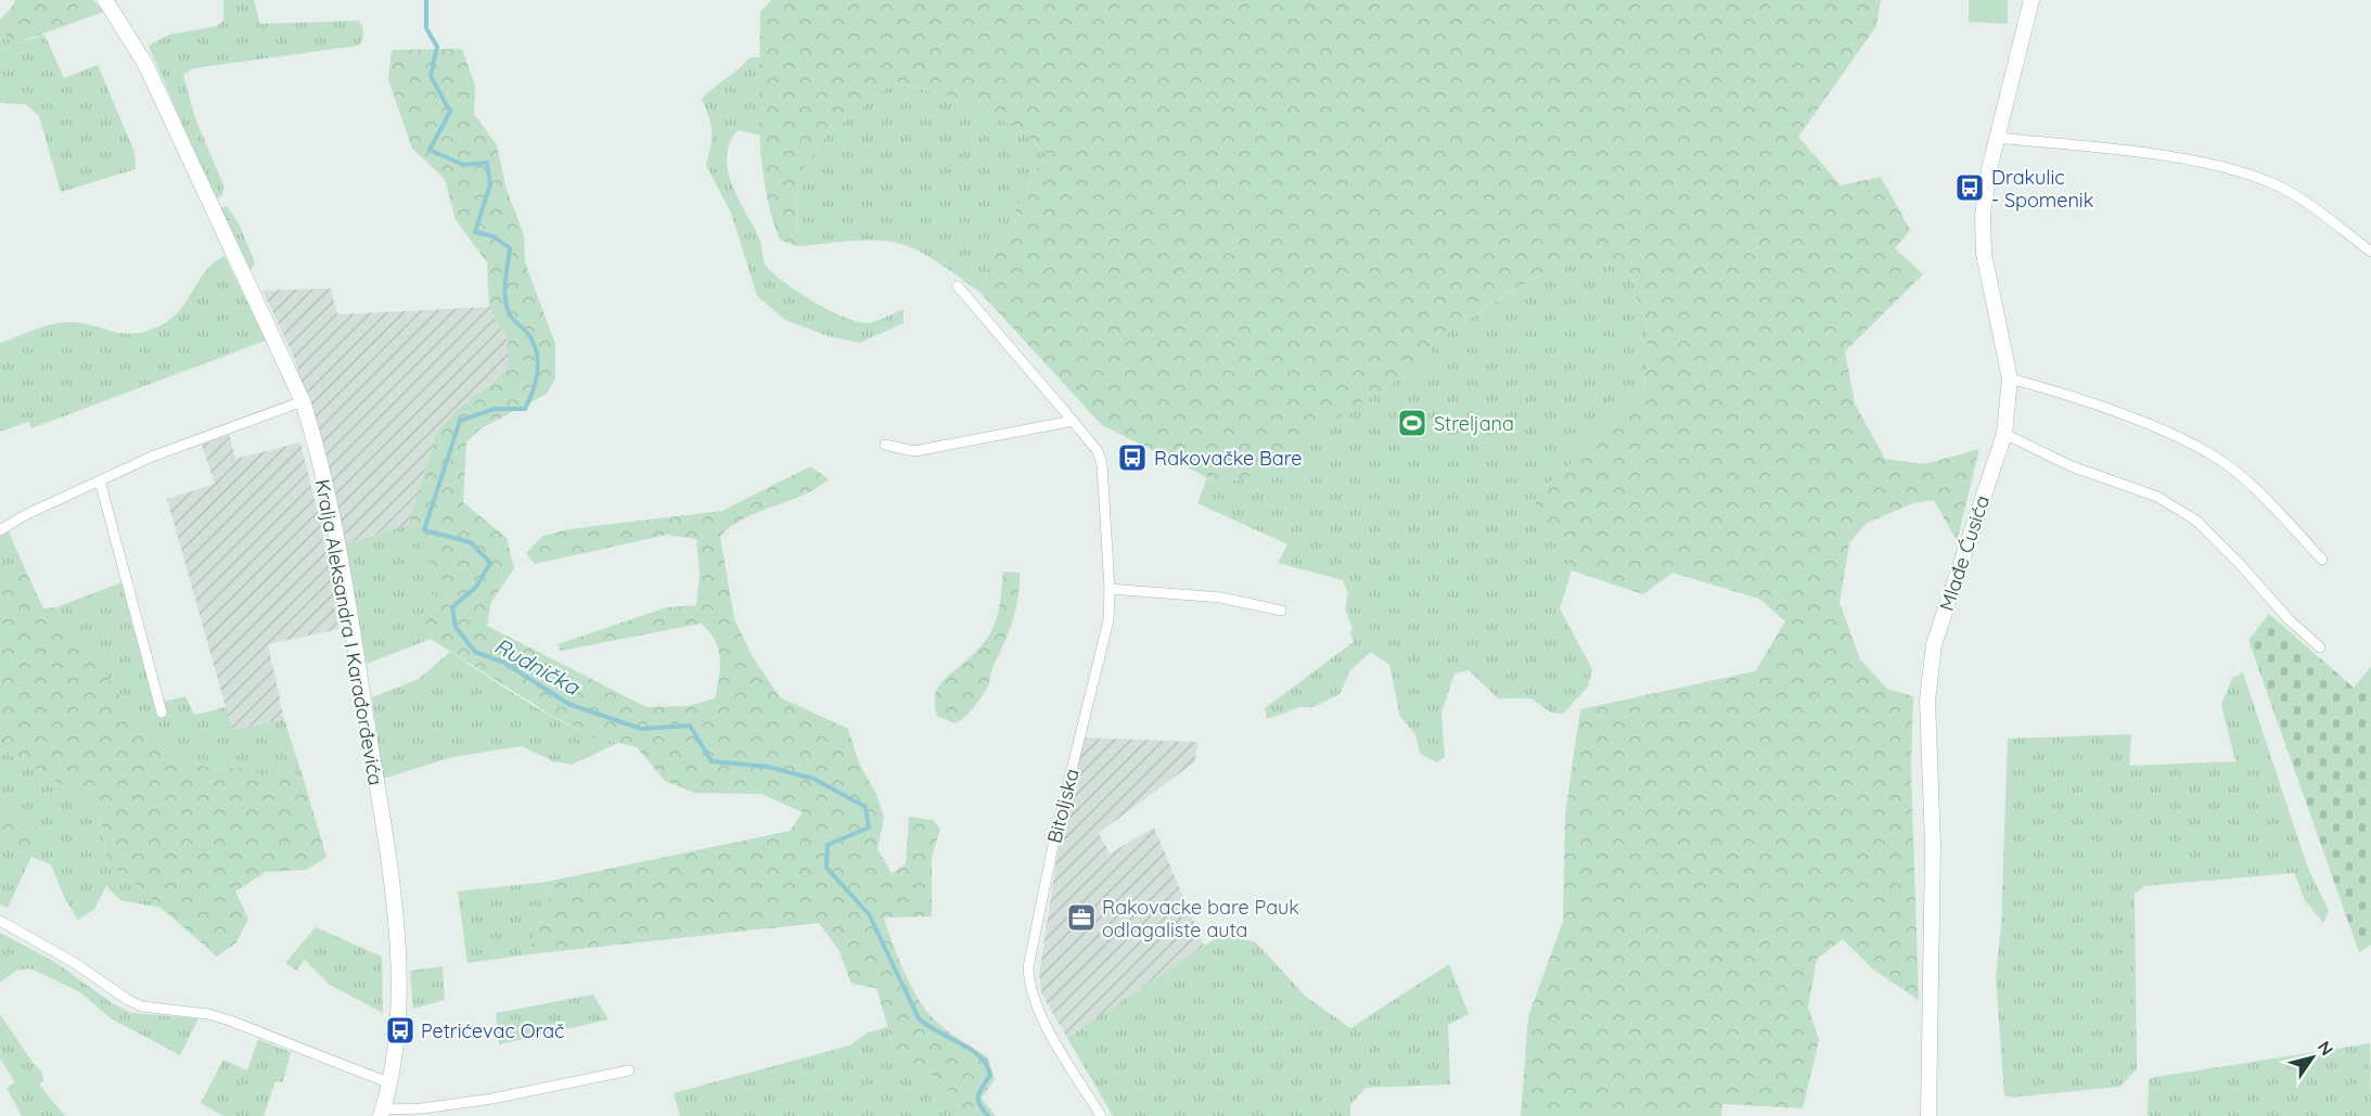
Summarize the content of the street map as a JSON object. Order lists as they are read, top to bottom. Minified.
{"streets":{"street":["Mlađe Ćusića","Kralja Aleksandra I Karađorđevića","Bitoljska"]},"water":["Rudnička"],"places":{"bus stop":["Drakulic - Spomenik","Rakovačke Bare","Petrićevac Orač"],"sports":["Streljana"],"office":["Rakovacke bare Pauk odlagaliste auta"]},"north":"top right"}
